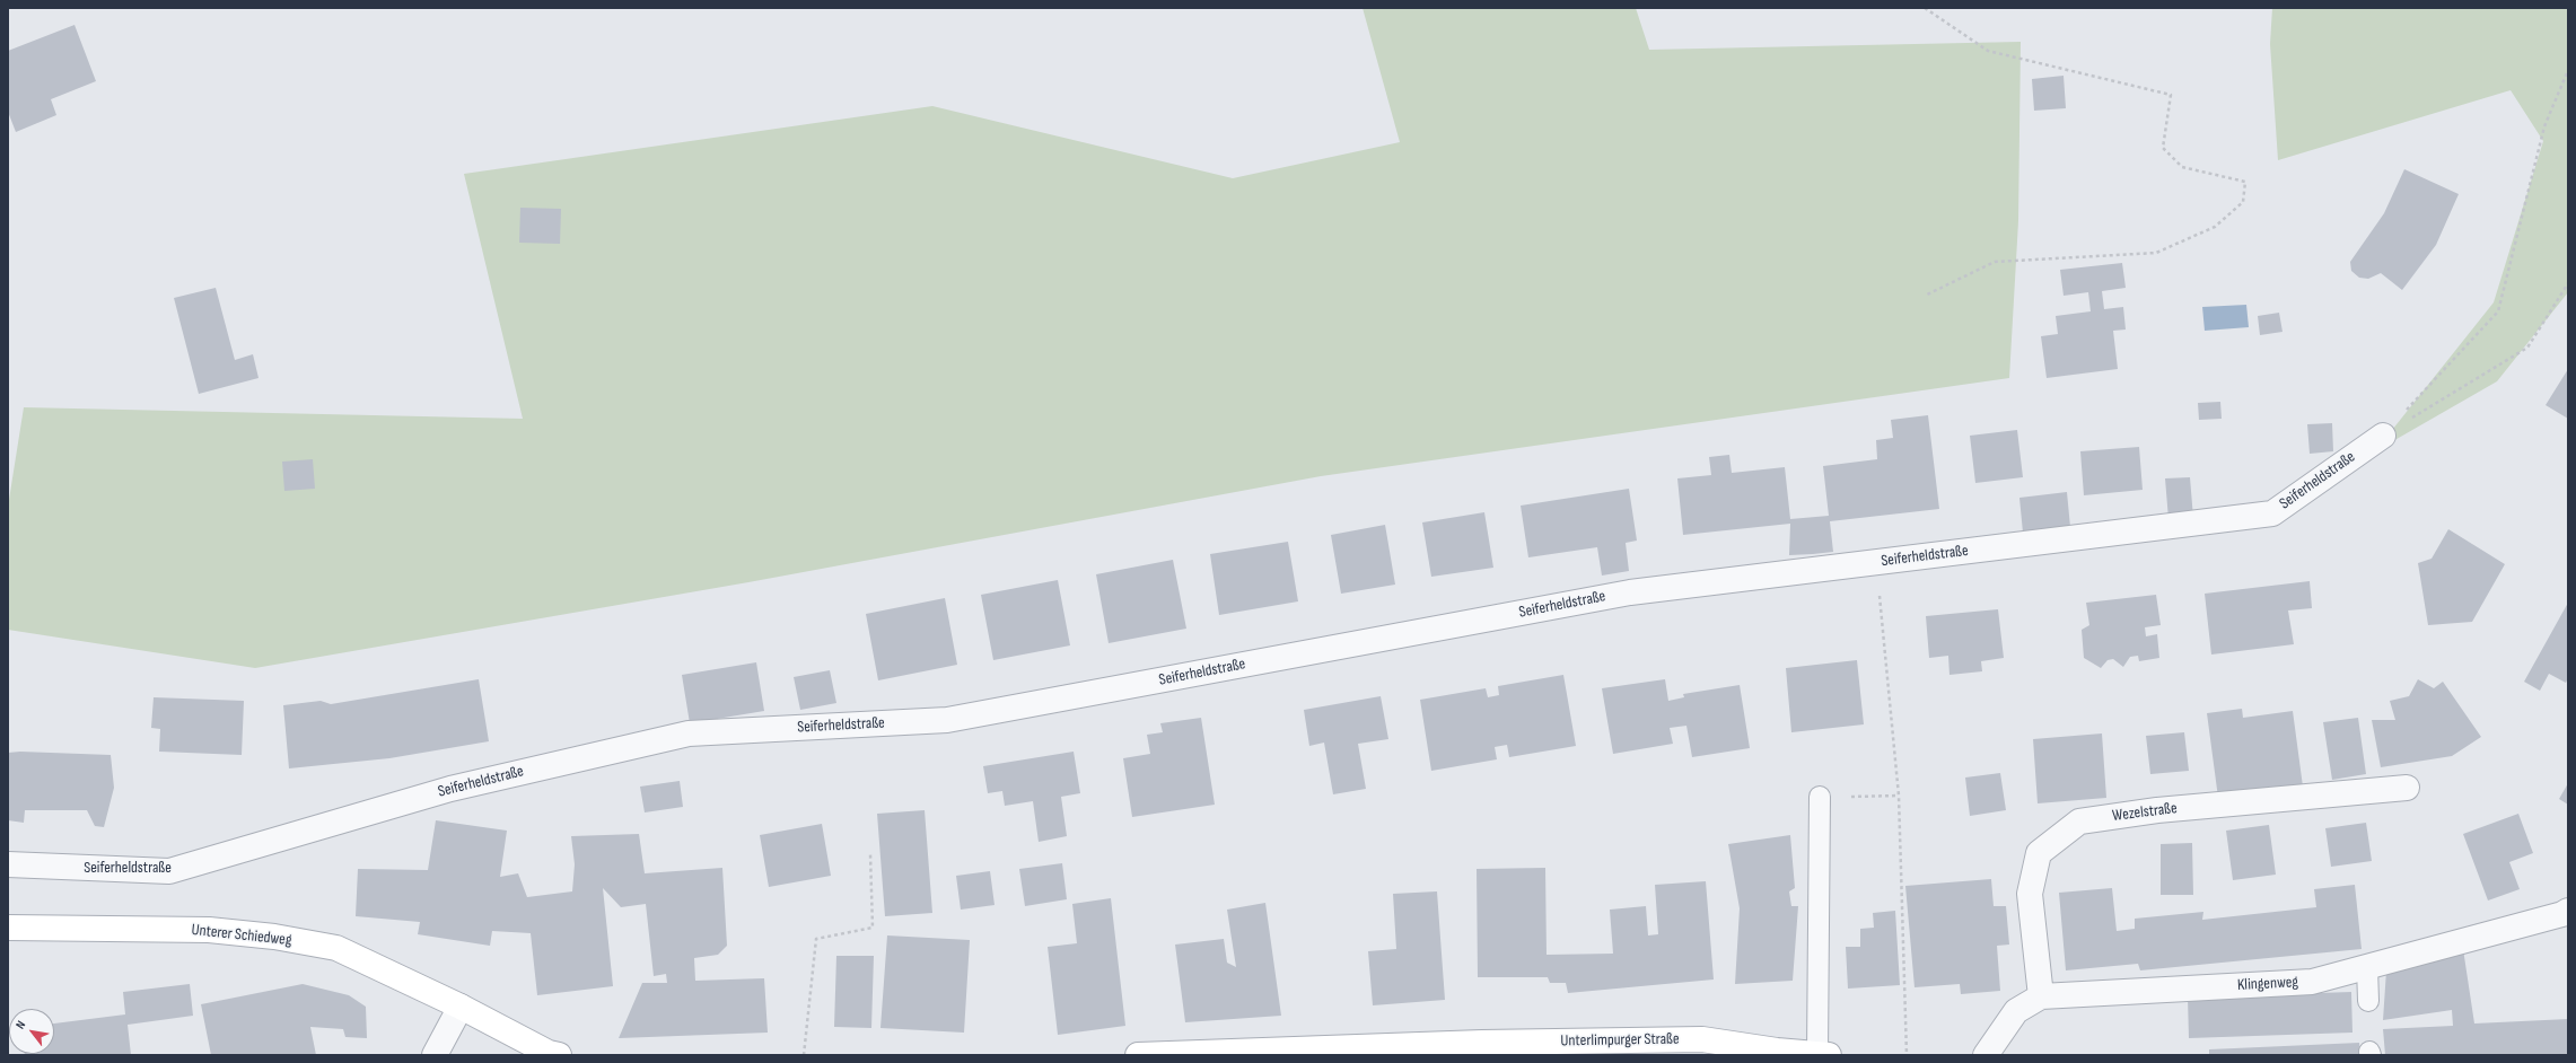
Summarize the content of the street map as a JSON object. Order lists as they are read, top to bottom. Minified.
{"streets":{"street":["Seiferheldstraße","Wezelstraße","Unterer Schiedweg","Klingenweg","Unterlimpurger Straße"]},"crossings":[["Wezelstraße","Klingenweg"]],"north":"top left"}
